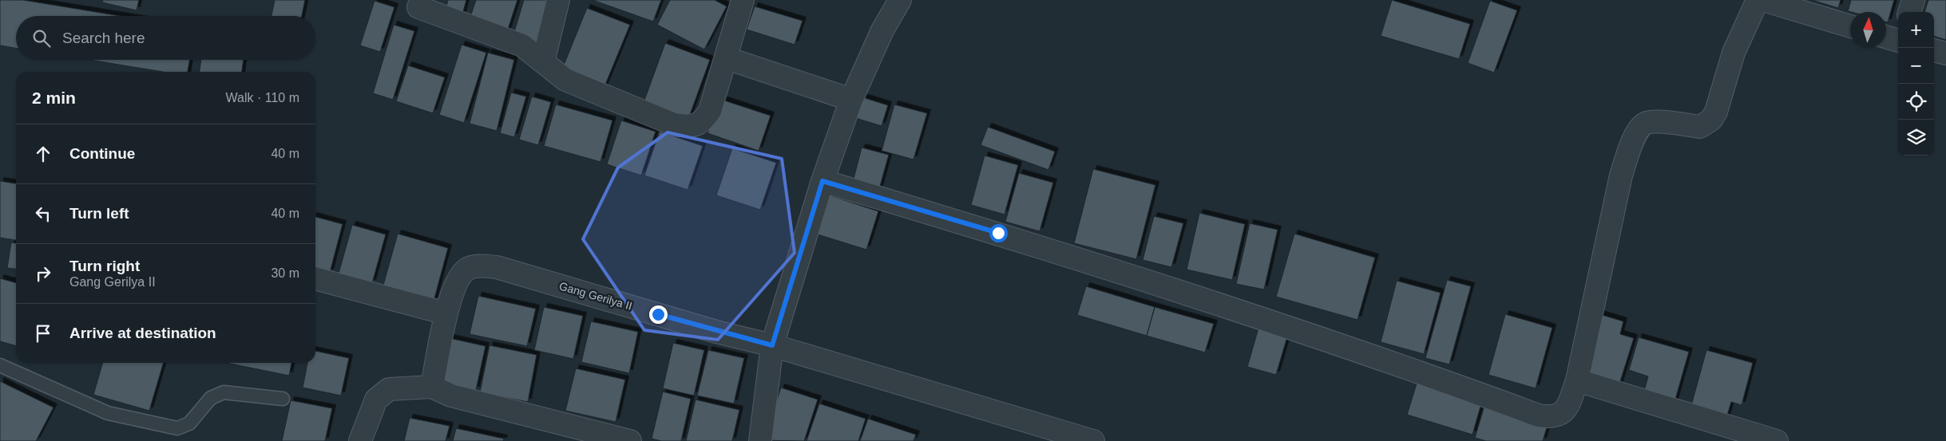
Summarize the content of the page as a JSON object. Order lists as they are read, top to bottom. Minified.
{"streets":{"street":["Gang Gerilya II"]},"north":"top","page":{"map_buttons":["+","−"],"search":"Search here","heading":["2 min","Walk · 110 m"],"list":[["Continue","40 m"],["Turn left","40 m"],["Turn right","Gang Gerilya II","30 m"],"Arrive at destination"]}}
